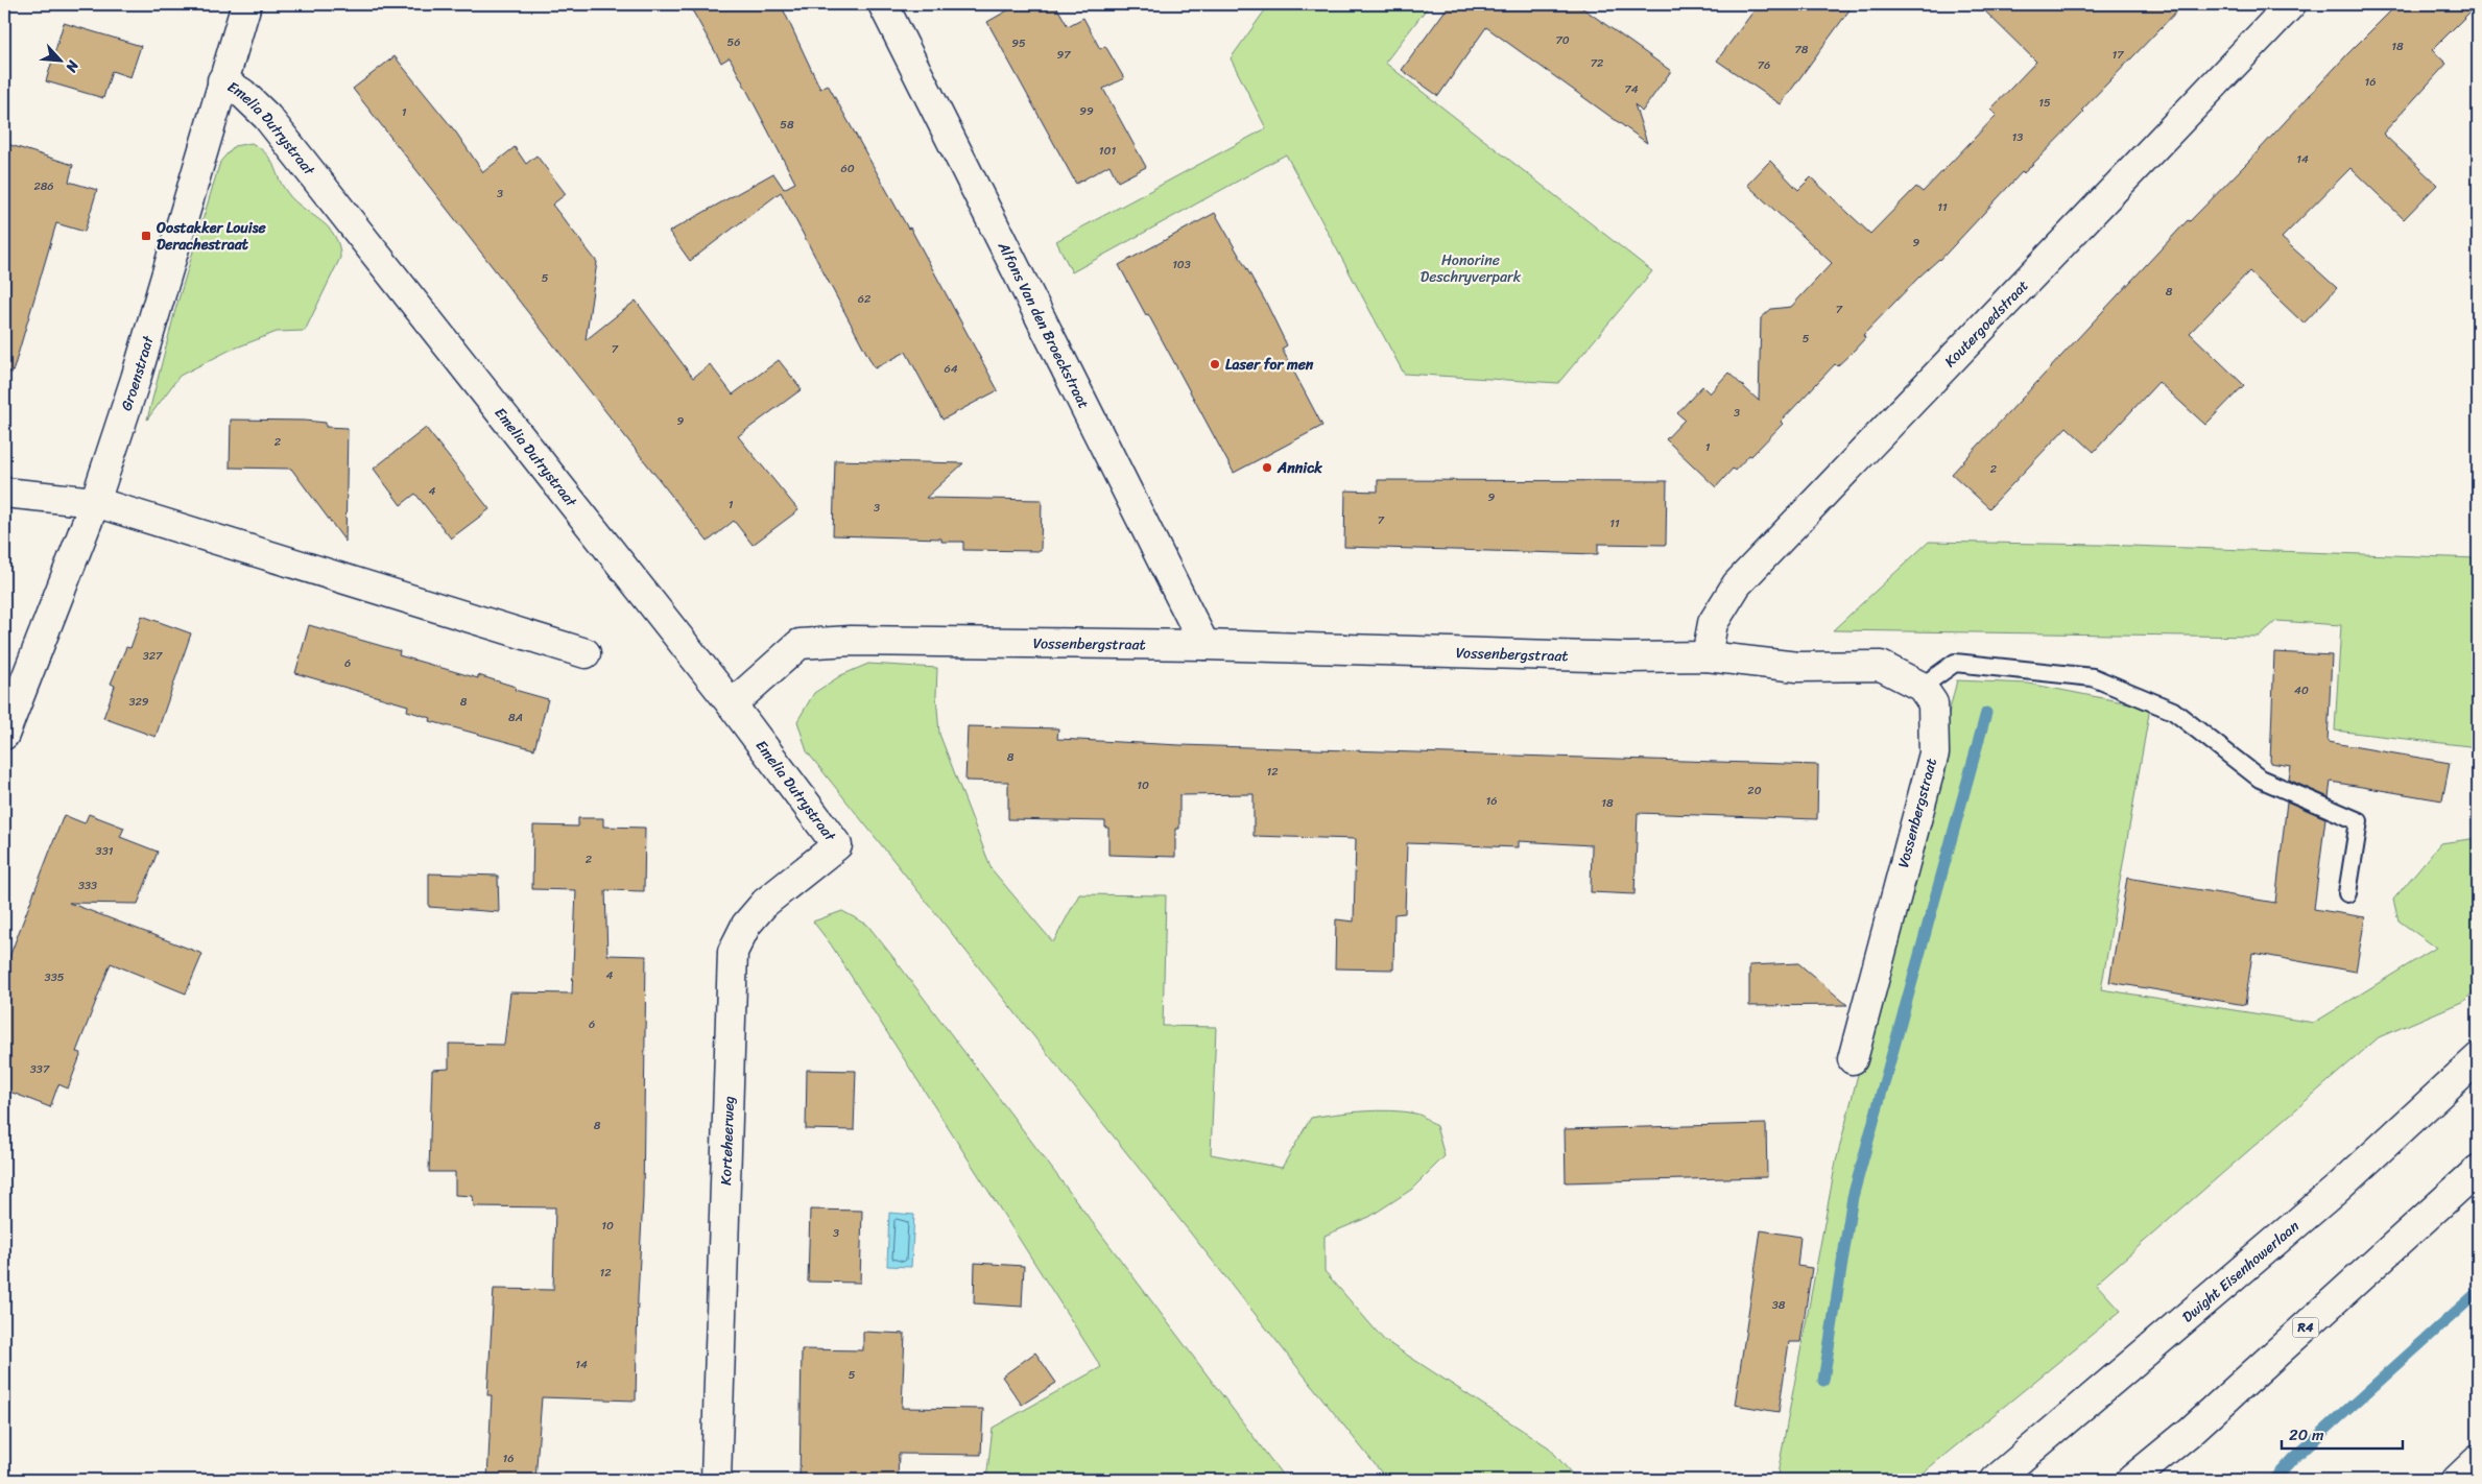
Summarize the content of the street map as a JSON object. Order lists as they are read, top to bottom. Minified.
{"streets":{"main road":["Emelia Dutrystraat","Koutergoedstraat","Alfons Van den Broeckstraat","Groenstraat","Vossenbergstraat","Korteheerweg","Dwight Eisenhowerlaan","R4"]},"crossings":[["Emelia Dutrystraat","Groenstraat"],["Emelia Dutrystraat","Vossenbergstraat"],["Emelia Dutrystraat","Korteheerweg"],["Koutergoedstraat","Vossenbergstraat"],["Alfons Van den Broeckstraat","Vossenbergstraat"]],"parks":["Honorine Deschryverpark"],"places":{"transit":["Oostakker Louise Derachestraat"],"other":["Laser for men","Annick"]},"house_numbers":["70","56","95","18","78","97","17","72","76","16","74","15","99","1","58","13","101","14","60","286","3","11","9","103","5","8","62","7","5","7","64","3","9","2","1","2","4","9","1","3","7","11","327","6","40","329","8","8A","8","12","10","20","16","18","331","2","333","4","335","6","337","8","10","3","12","38","14","5","16"],"scale_bar":"20 m","north":"bottom right"}
